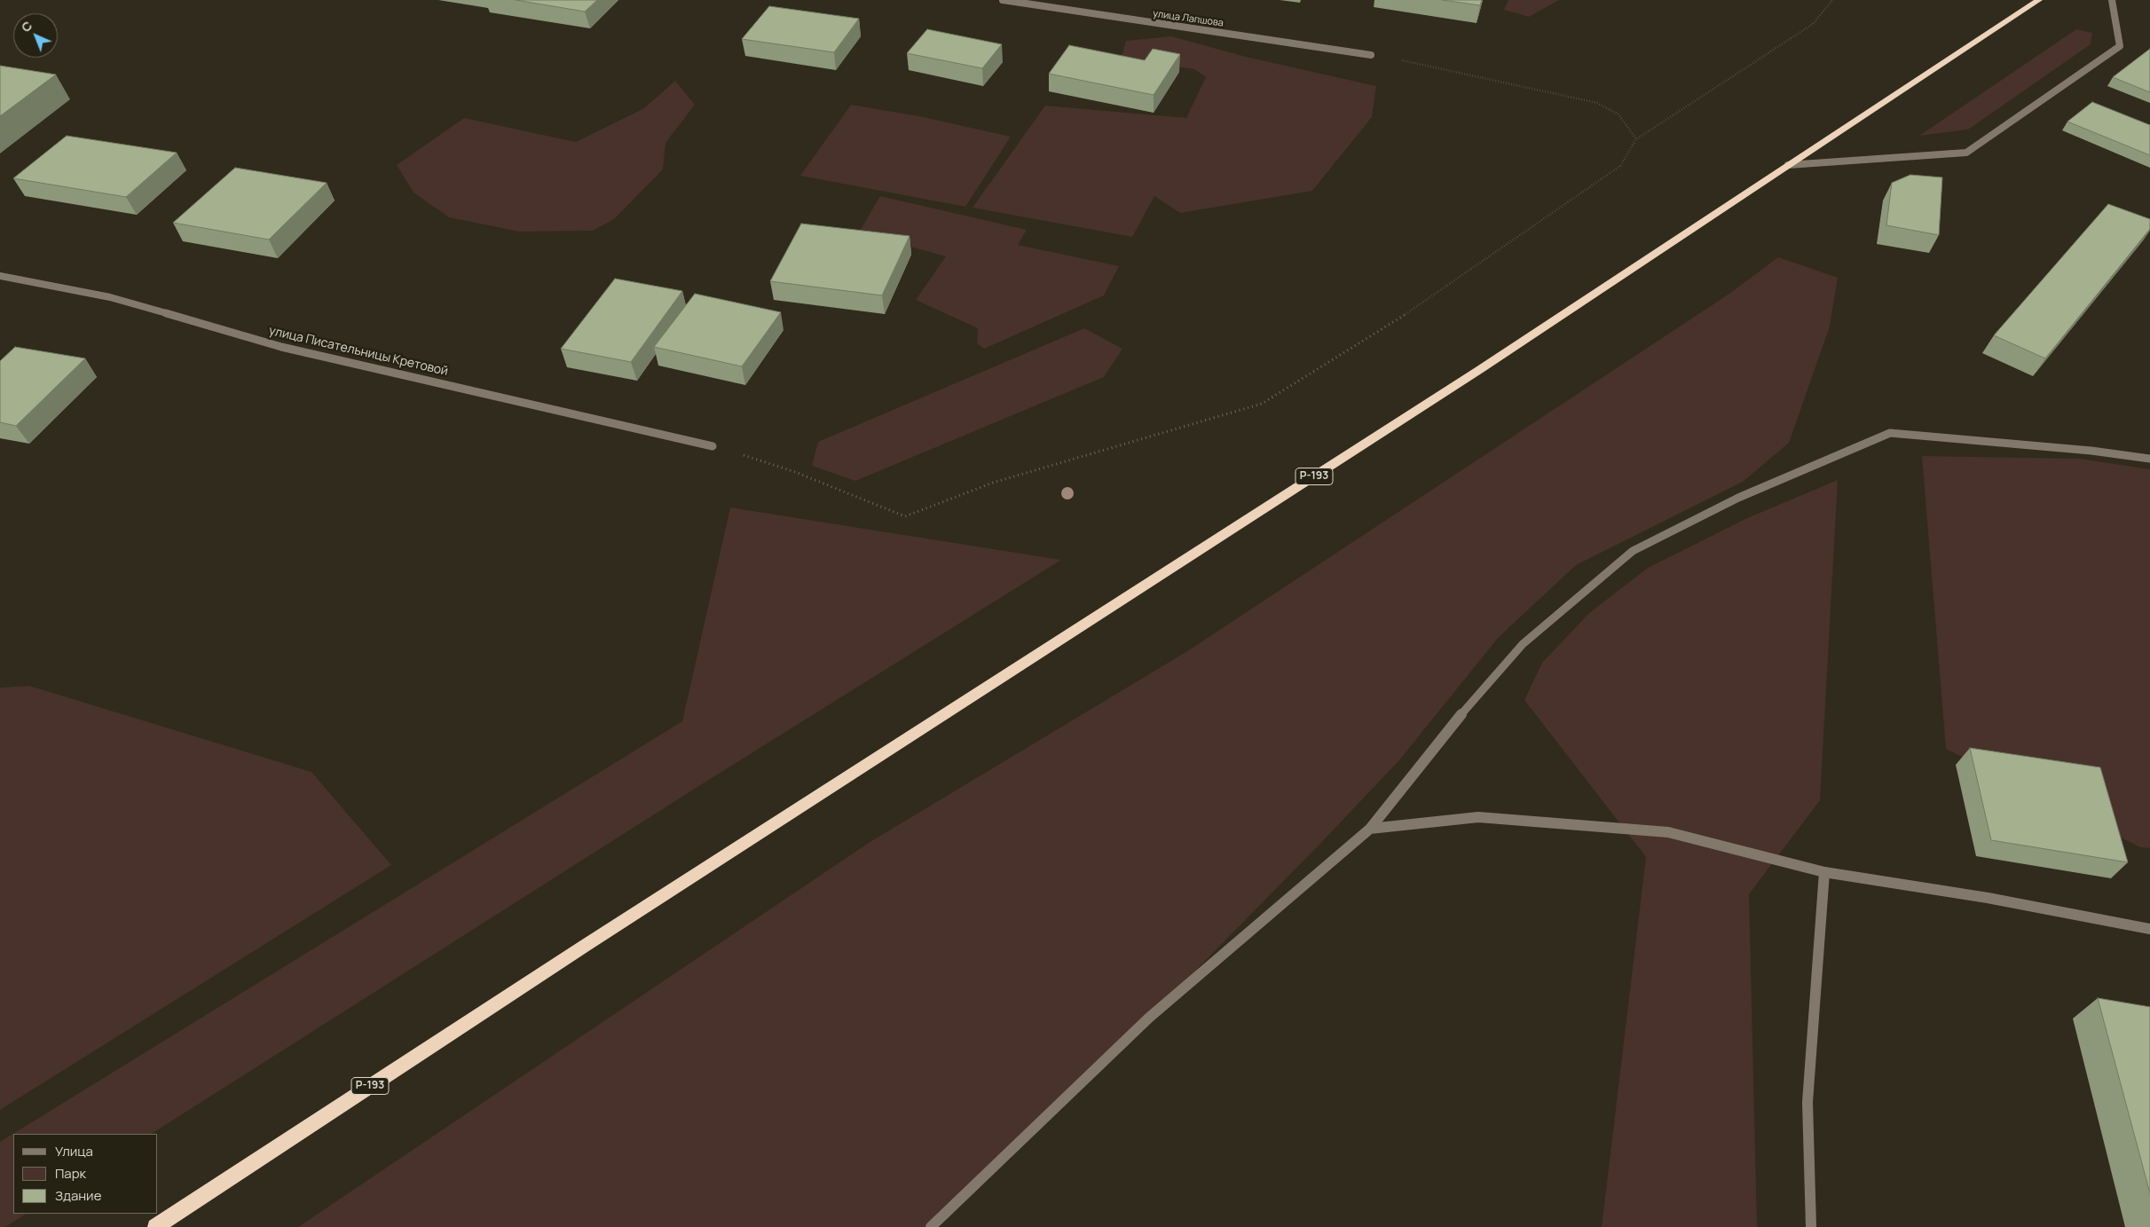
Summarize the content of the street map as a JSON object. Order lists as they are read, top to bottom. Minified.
{"streets":{"highway":["Р-193"],"street":["улица Лапшова","улица Писательницы Кретовой"]},"legend":["Улица","Парк","Здание"],"north":"top left"}
